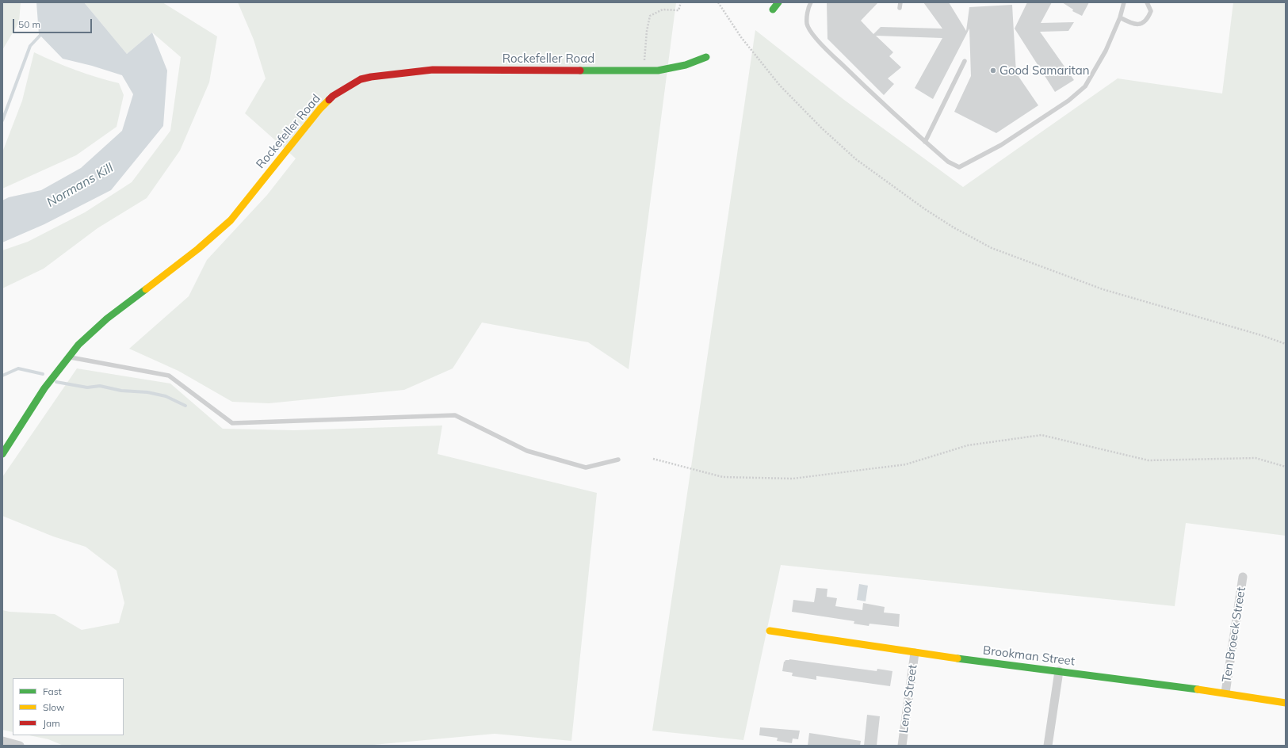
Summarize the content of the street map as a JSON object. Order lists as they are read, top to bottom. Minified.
{"streets":{"street":["Rockefeller Road","Ten Broeck Street","Brookman Street","Lenox Street"]},"crossings":[["Ten Broeck Street","Brookman Street"],["Brookman Street","Lenox Street"]],"water":["Normans Kill"],"places":["Good Samaritan"],"legend":["Fast","Slow","Jam"],"scale_bar":"50 m"}
